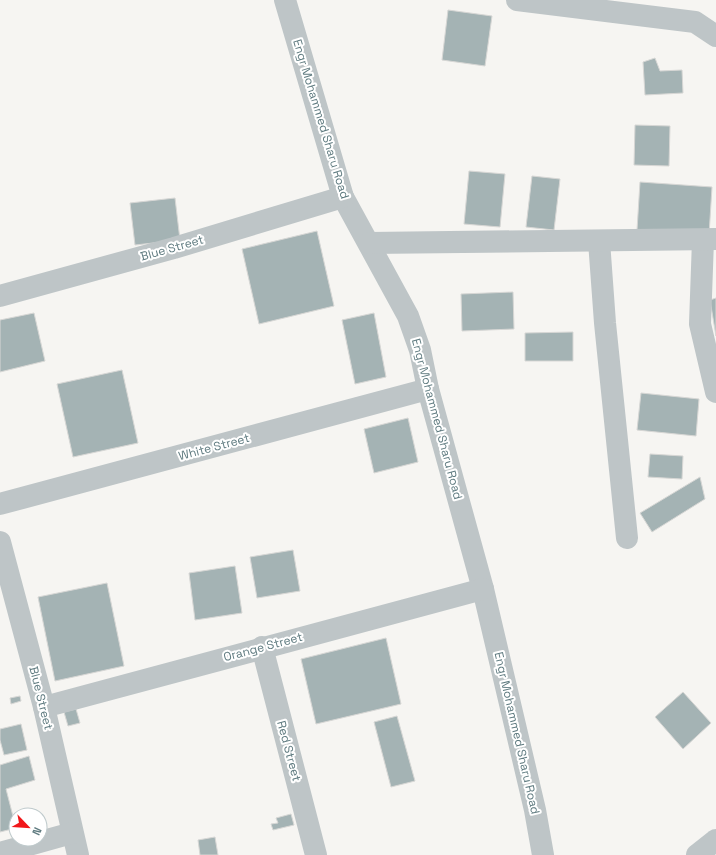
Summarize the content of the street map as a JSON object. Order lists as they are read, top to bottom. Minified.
{"streets":{"street":["Engr Mohammed Sharu Road","Blue Street","White Street","Orange Street","Red Street"]},"crossings":[["Engr Mohammed Sharu Road","Blue Street"],["Engr Mohammed Sharu Road","White Street"],["Engr Mohammed Sharu Road","Orange Street"],["Blue Street","Orange Street"],["Orange Street","Red Street"]],"north":"bottom right"}
